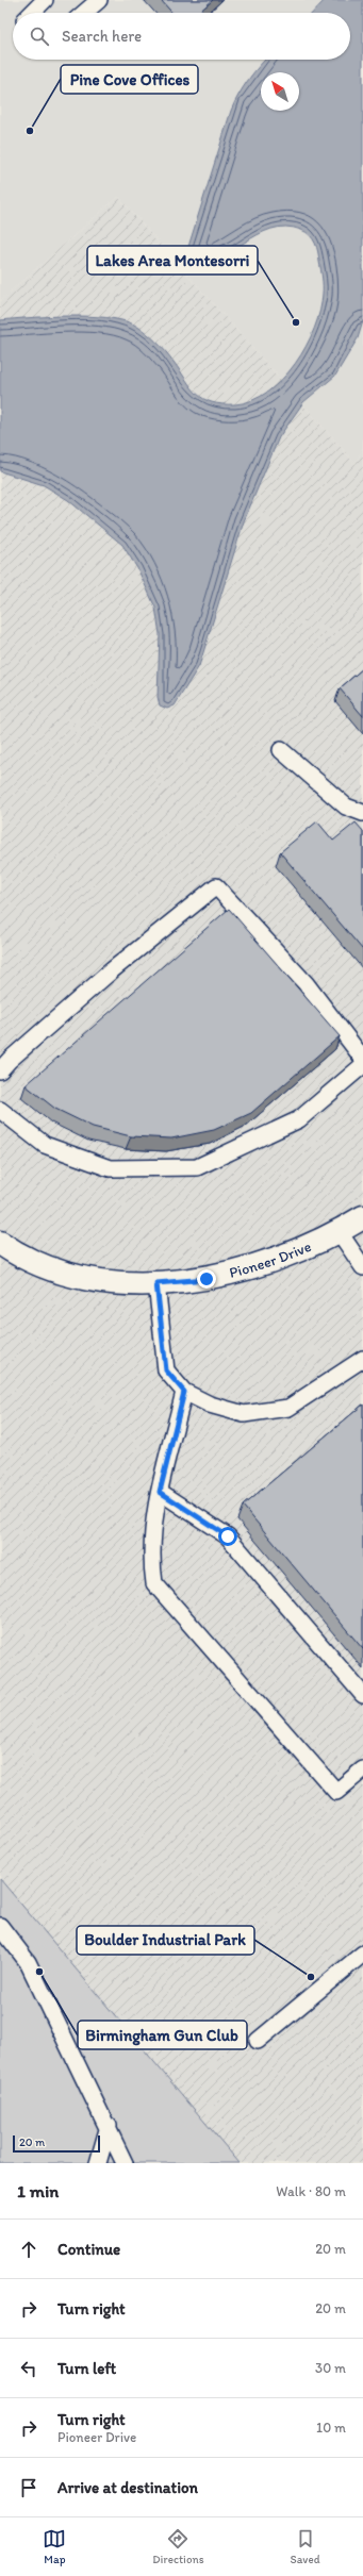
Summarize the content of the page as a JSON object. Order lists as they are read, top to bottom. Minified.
{"streets":{"street":["Pioneer Drive"]},"places":["Pine Cove Offices","Lakes Area Montesorri","Birmingham Gun Club","Boulder Industrial Park"],"scale_bar":"20 m","north":"top left","page":{"search":"Search here","scale":"20 m","heading":["1 min","Walk · 80 m"],"list":[["Continue","20 m"],["Turn right","20 m"],["Turn left","30 m"],["Turn right","Pioneer Drive","10 m"],"Arrive at destination"],"nav":["Map","Directions","Saved"]}}
